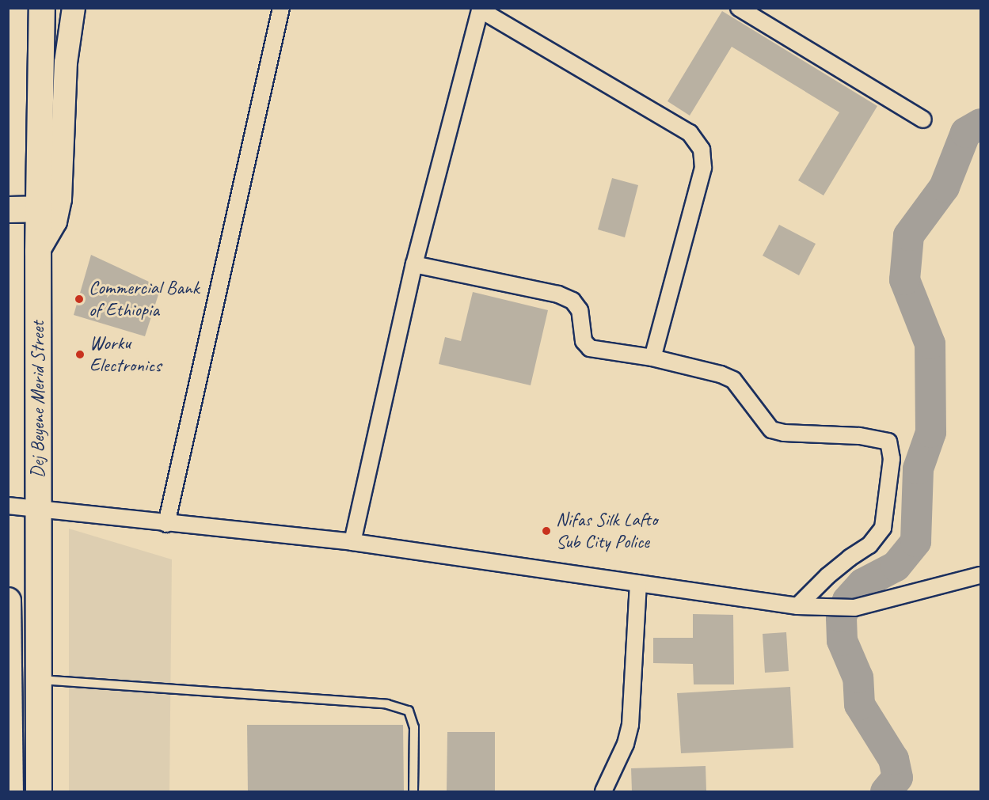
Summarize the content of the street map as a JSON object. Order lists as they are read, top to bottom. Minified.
{"streets":{"main road":["Dej Beyene Merid Street"]},"places":["Commercial Bank of Ethiopia","Worku Electronics","Nifas Silk Lafto Sub City Police"]}
